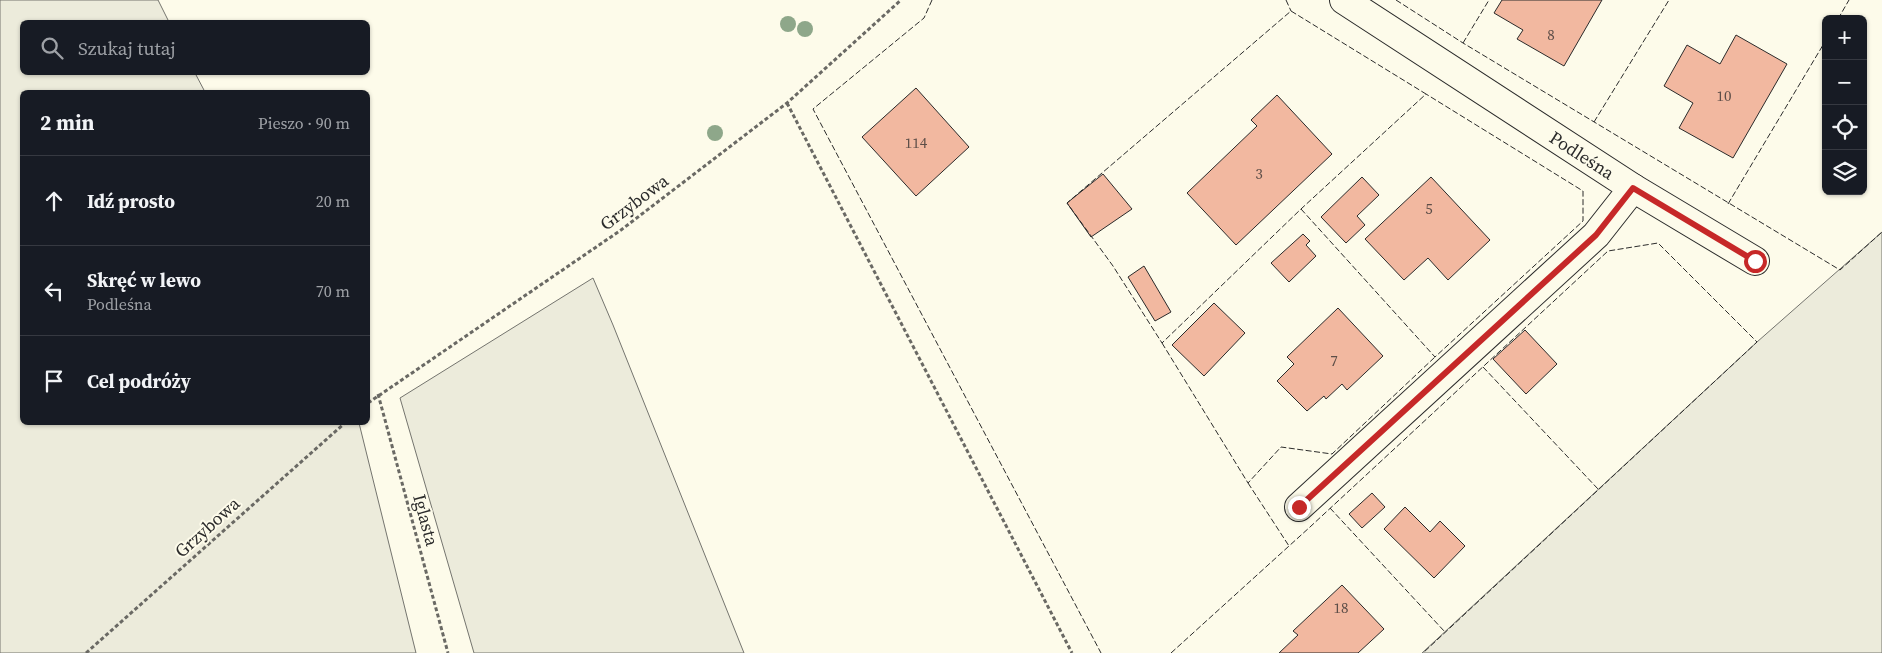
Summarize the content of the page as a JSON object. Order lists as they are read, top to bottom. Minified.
{"streets":{"street":["Podleśna"],"path":["Grzybowa","Iglasta"]},"crossings":[["Grzybowa","Iglasta"]],"house_numbers":["8","10","114","3","5","7","18"],"page":{"map_buttons":["+","−"],"search":"Szukaj tutaj","heading":["2 min","Pieszo · 90 m"],"list":[["Idź prosto","20 m"],["Skręć w lewo","Podleśna","70 m"],"Cel podróży"]}}
